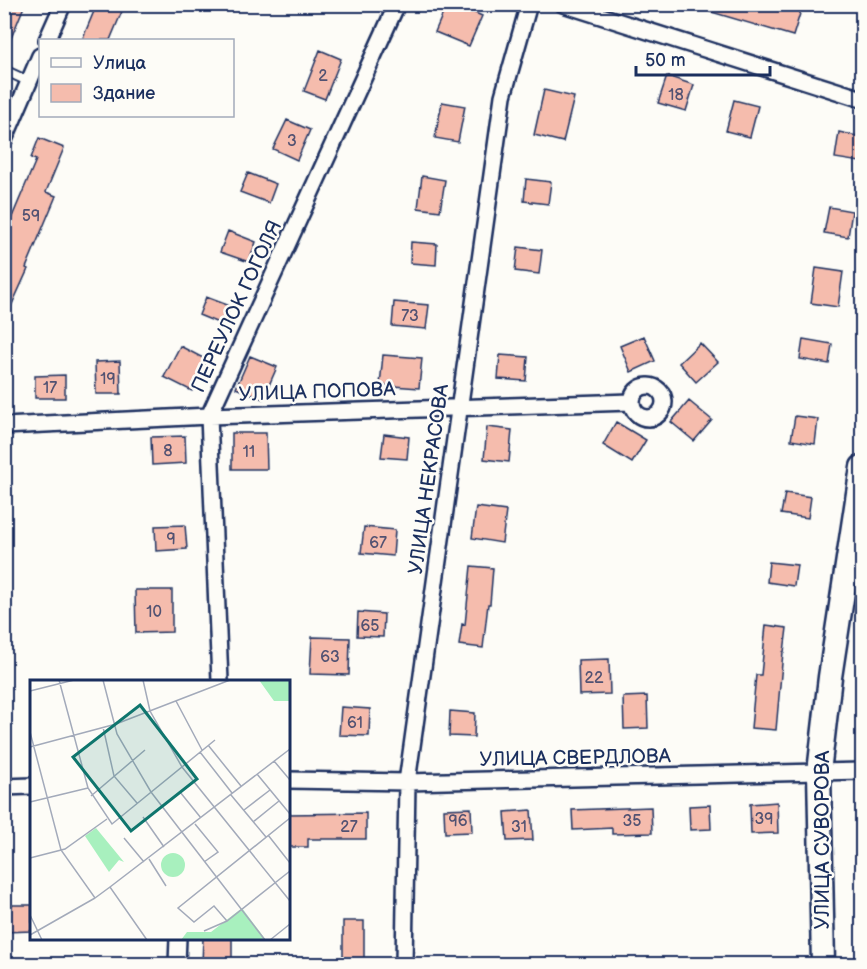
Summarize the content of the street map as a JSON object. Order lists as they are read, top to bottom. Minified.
{"streets":{"street":["ПЕРЕУЛОК ГОГОЛЯ","УЛИЦА ПОПОВА","УЛИЦА НЕКРАСОВА","УЛИЦА СВЕРДЛОВА","УЛИЦА СУВОРОВА"]},"crossings":[["ПЕРЕУЛОК ГОГОЛЯ","УЛИЦА ПОПОВА"],["УЛИЦА ПОПОВА","УЛИЦА НЕКРАСОВА"],["УЛИЦА НЕКРАСОВА","УЛИЦА СВЕРДЛОВА"],["УЛИЦА СВЕРДЛОВА","УЛИЦА СУВОРОВА"]],"house_numbers":["2","18","3","59","73","19","17","8","11","9","67","10","65","63","22","61","39","96","35","27","31"],"legend":["Улица","Здание"],"scale_bar":"50 m"}
